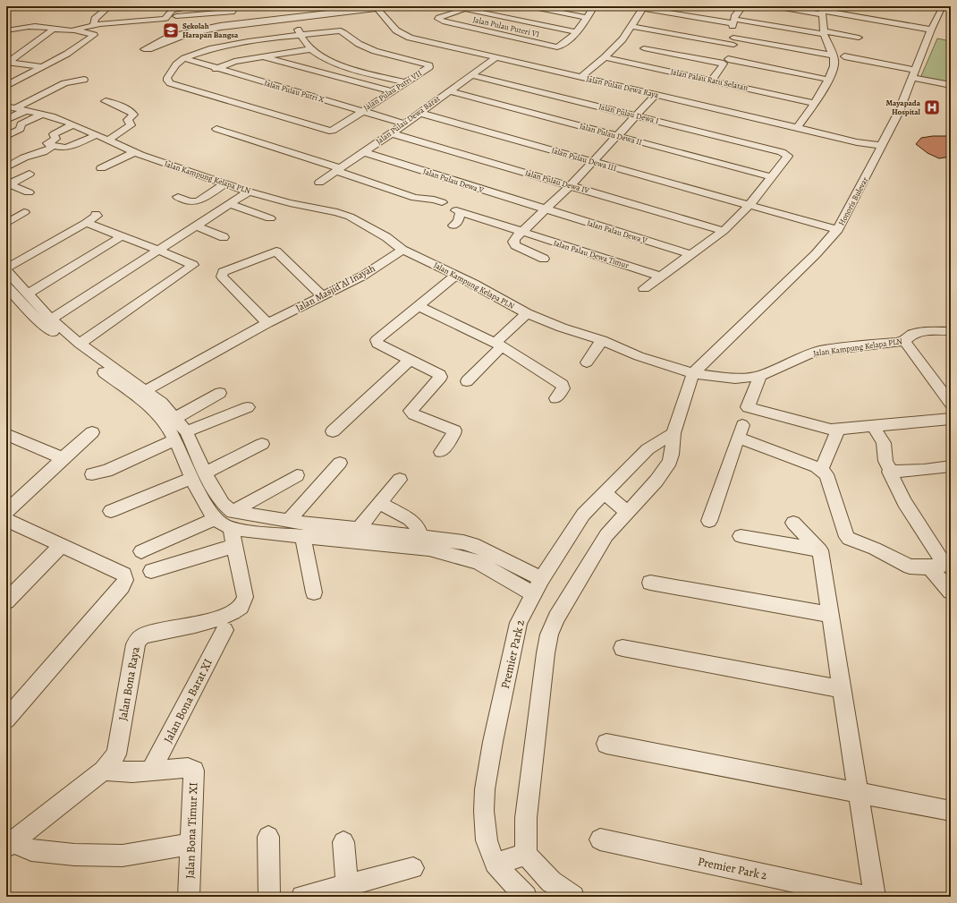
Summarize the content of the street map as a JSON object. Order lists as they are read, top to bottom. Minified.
{"streets":{"street":["Jalan Pulau Puteri VI","Jalan Palau Ratu Selatan","Jalan Pulau Dewa Raya","Jalan Pulau Putri VII","Jalan Pulau Putri X","Jalan Pulau Dewa I","Jalan Pulau Dewa Barat","Jalan Pulau Dewa II","Jalan Pulau Dewa III","Jalan Kampung Kelapa PLN","Jalan Pulau Dewa V","Jalan Pulau Dewa IV","Honoris Bulevar","Jalan Palau Dewa V","Jalan Palau Dewa Timur","Jalan Masjid Al Inayah","Premier Park 2","Jalan Bona Raya","Jalan Bona Barat XI","Jalan Bona Timur XI"]},"crossings":[["Jalan Pulau Dewa Raya","Jalan Pulau Dewa Barat"],["Jalan Pulau Dewa Raya","Honoris Bulevar"],["Jalan Pulau Putri VII","Jalan Pulau Putri X"],["Jalan Pulau Putri X","Jalan Pulau Dewa Barat"],["Jalan Pulau Dewa I","Jalan Pulau Dewa Barat"],["Jalan Pulau Dewa I","Jalan Pulau Dewa II"],["Jalan Pulau Dewa Barat","Jalan Pulau Dewa II"],["Jalan Pulau Dewa Barat","Jalan Pulau Dewa III"],["Jalan Pulau Dewa Barat","Jalan Pulau Dewa V"],["Jalan Pulau Dewa Barat","Jalan Pulau Dewa IV"],["Jalan Pulau Dewa III","Honoris Bulevar"],["Jalan Kampung Kelapa PLN","Honoris Bulevar"],["Jalan Kampung Kelapa PLN","Jalan Masjid Al Inayah"],["Jalan Pulau Dewa V","Jalan Palau Dewa V"],["Jalan Bona Raya","Jalan Bona Timur XI"],["Jalan Bona Barat XI","Jalan Bona Timur XI"]],"places":{"school or university":["Sekolah Harapan Bangsa"],"hospital":["Mayapada Hospital"]}}
